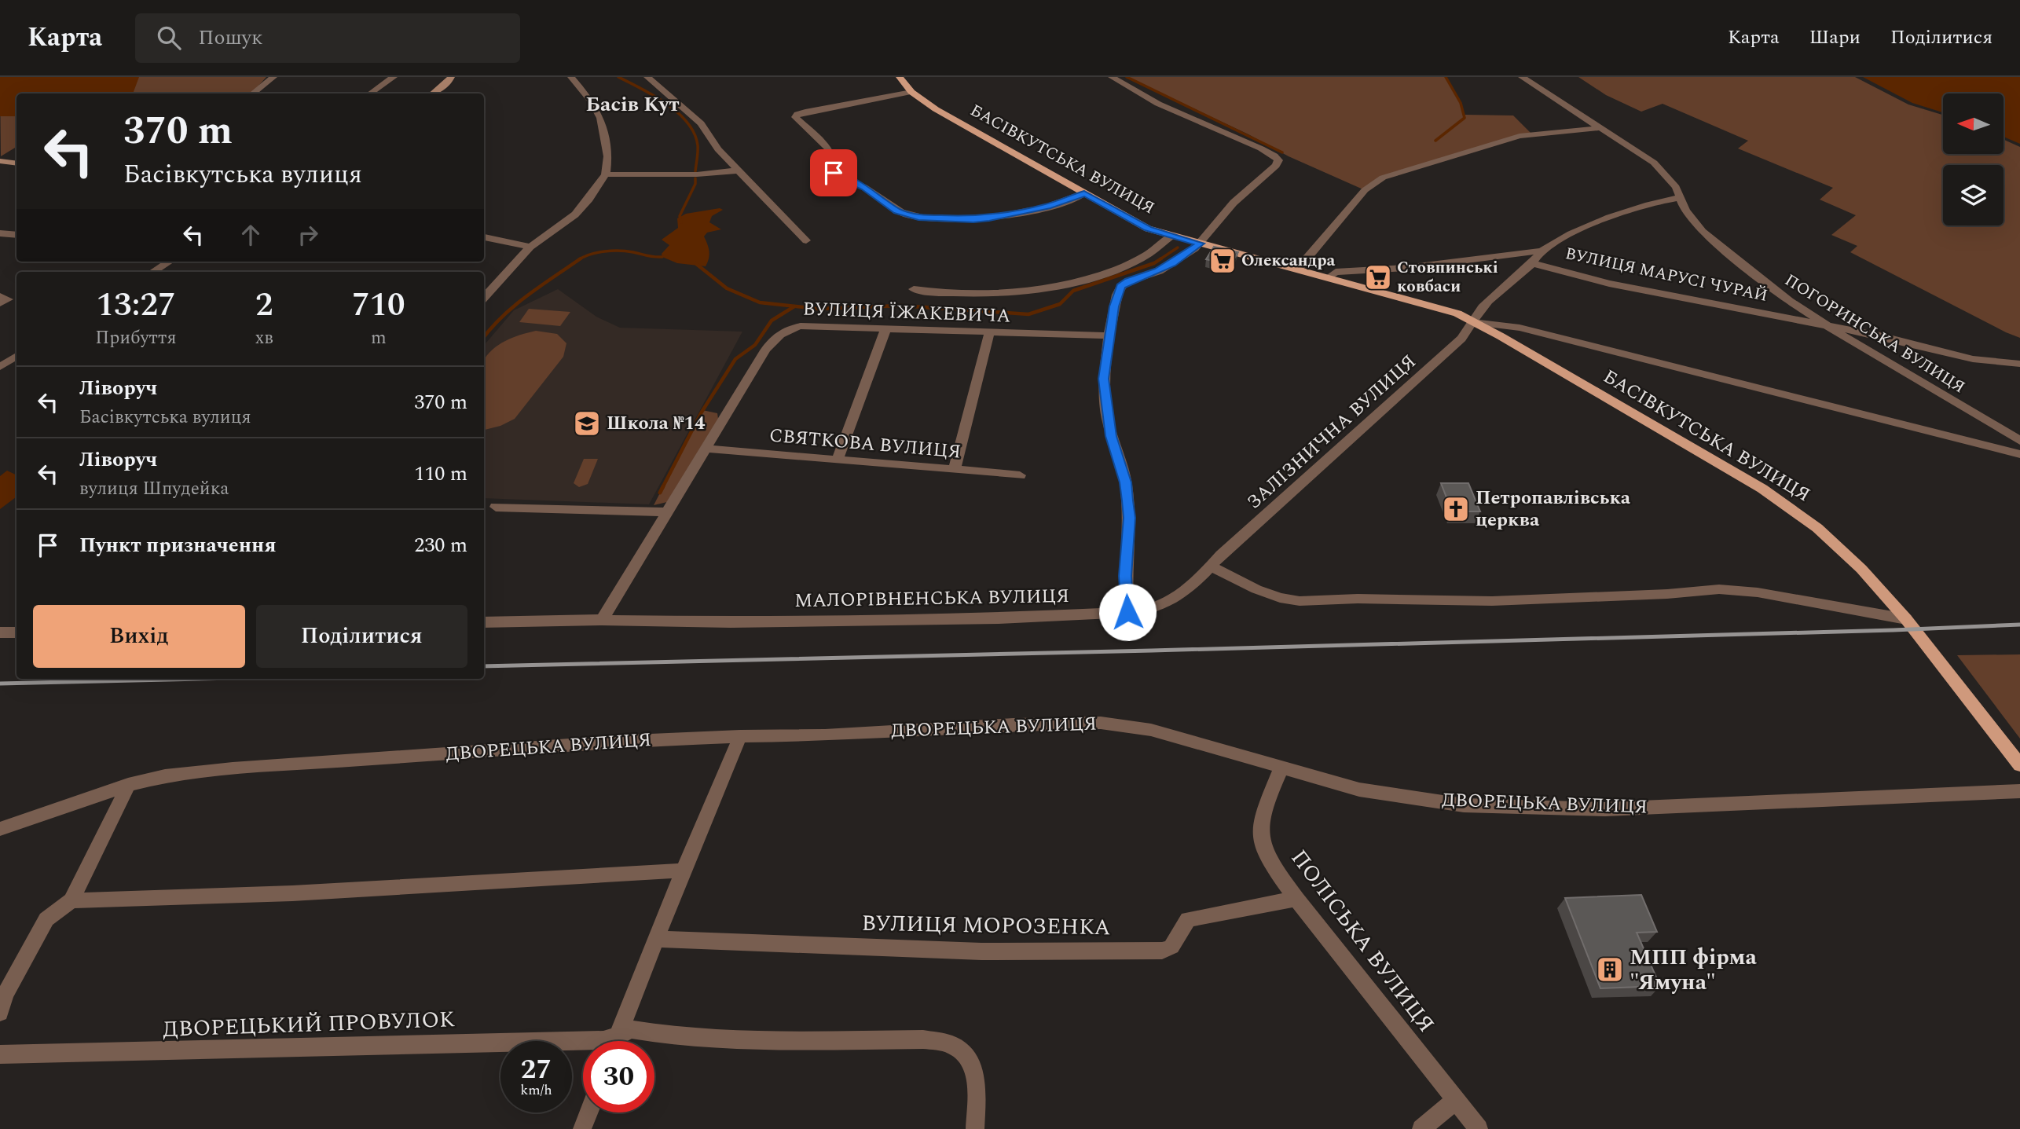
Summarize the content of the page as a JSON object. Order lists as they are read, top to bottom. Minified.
{"streets":{"main road":["БАСІВКУТСЬКА ВУЛИЦЯ"],"street":["ВУЛИЦЯ МАРУСІ ЧУРАЙ","ВУЛИЦЯ ЇЖАКЕВИЧА","ПОГОРИНСЬКА ВУЛИЦЯ","ЗАЛІЗНИЧНА ВУЛИЦЯ","СВЯТКОВА ВУЛИЦЯ","МАЛОРІВНЕНСЬКА ВУЛИЦЯ","ДВОРЕЦЬКА ВУЛИЦЯ","ВУЛИЦЯ МОРОЗЕНКА","ПОЛІСЬКА ВУЛИЦЯ","ДВОРЕЦЬКИЙ ПРОВУЛОК"]},"crossings":[["БАСІВКУТСЬКА ВУЛИЦЯ","ЗАЛІЗНИЧНА ВУЛИЦЯ"],["ВУЛИЦЯ МАРУСІ ЧУРАЙ","ПОГОРИНСЬКА ВУЛИЦЯ"],["ВУЛИЦЯ МАРУСІ ЧУРАЙ","ЗАЛІЗНИЧНА ВУЛИЦЯ"],["ВУЛИЦЯ ЇЖАКЕВИЧА","СВЯТКОВА ВУЛИЦЯ"],["ВУЛИЦЯ ЇЖАКЕВИЧА","МАЛОРІВНЕНСЬКА ВУЛИЦЯ"],["ПОГОРИНСЬКА ВУЛИЦЯ","ЗАЛІЗНИЧНА ВУЛИЦЯ"],["ЗАЛІЗНИЧНА ВУЛИЦЯ","МАЛОРІВНЕНСЬКА ВУЛИЦЯ"],["ДВОРЕЦЬКА ВУЛИЦЯ","ПОЛІСЬКА ВУЛИЦЯ"],["ВУЛИЦЯ МОРОЗЕНКА","ПОЛІСЬКА ВУЛИЦЯ"]],"districts":["Басів Кут"],"places":{"supermarket":["Олександра","Стовпинські ковбаси"],"school or university":["Школа №14"],"church":["Петропавлівська церква"],"building":["МПП фірма \"Ямуна\""]},"north":"left","page":{"header":"Карта","search":"Пошук","nav":["Карта","Шари","Поділитися"],"turn":["370 m","Басівкутська вулиця"],"eta":["13:27","Прибуття","2","хв","710","m"],"list":[{"name":"Ліворуч","note":"Басівкутська вулиця","value":"370 m"},{"name":"Ліворуч","note":"вулиця Шпудейка","value":"110 m"},{"name":"Пункт призначення","value":"230 m"}],"buttons":["Вихід","Поділитися"],"speed":"27 km/h","limit":"30"}}
